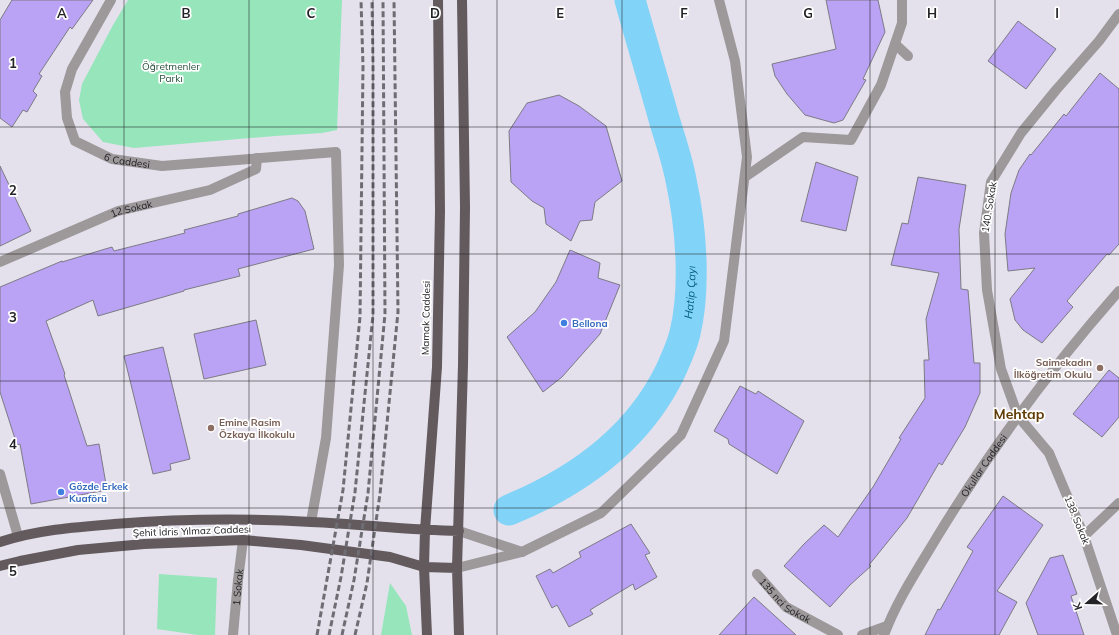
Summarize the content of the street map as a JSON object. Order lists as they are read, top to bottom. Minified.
{"streets":{"main road":["Mamak Caddesi","Şehit İdris Yılmaz Caddesi"],"street":["6 Caddesi","140. Sokak","12 Sokak","Okullar Caddesi","138. Sokak","1 Sokak","135 nci Sokak"]},"crossings":[["6 Caddesi","12 Sokak"],["6 Caddesi","Şehit İdris Yılmaz Caddesi"],["140. Sokak","Okullar Caddesi"],["140. Sokak","138. Sokak"],["Mamak Caddesi","Şehit İdris Yılmaz Caddesi"],["Okullar Caddesi","138. Sokak"],["Şehit İdris Yılmaz Caddesi","1 Sokak"]],"districts":["Mehtap"],"water":["Hatip Çayı"],"parks":["Öğretmenler Parkı"],"places":["Bellona","Saimekadın İlköğretim Okulu","Emine Rasim Özkaya İlkokulu","Gözde Erkek Kuaförü"],"north":"left","grid":{"columns":["A","B","C","D","E","F","G","H","I"],"rows":["1","2","3","4","5"]}}
